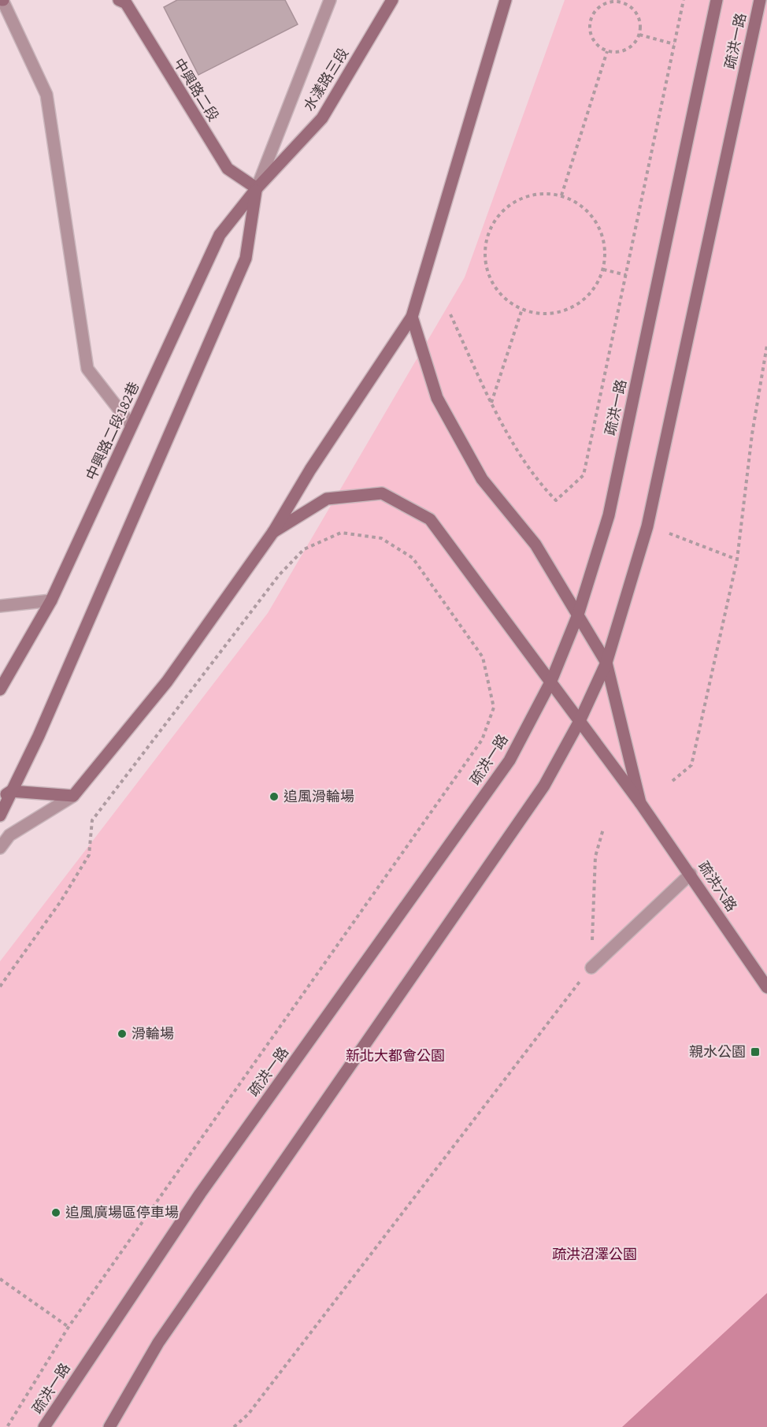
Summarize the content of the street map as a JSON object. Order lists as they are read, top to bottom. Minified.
{"streets":{"street":["疏洪一路","水漾路三段","中興路二段","中興路二段182巷","疏洪六路"]},"crossings":[["疏洪一路","疏洪六路"],["水漾路三段","中興路二段"],["水漾路三段","中興路二段182巷"],["中興路二段","中興路二段182巷"]],"parks":["新北大都會公園","疏洪沼澤公園"],"places":{"other":["追風滑輪場","滑輪場","追風廣場區停車場"],"transit":["親水公園"]}}
